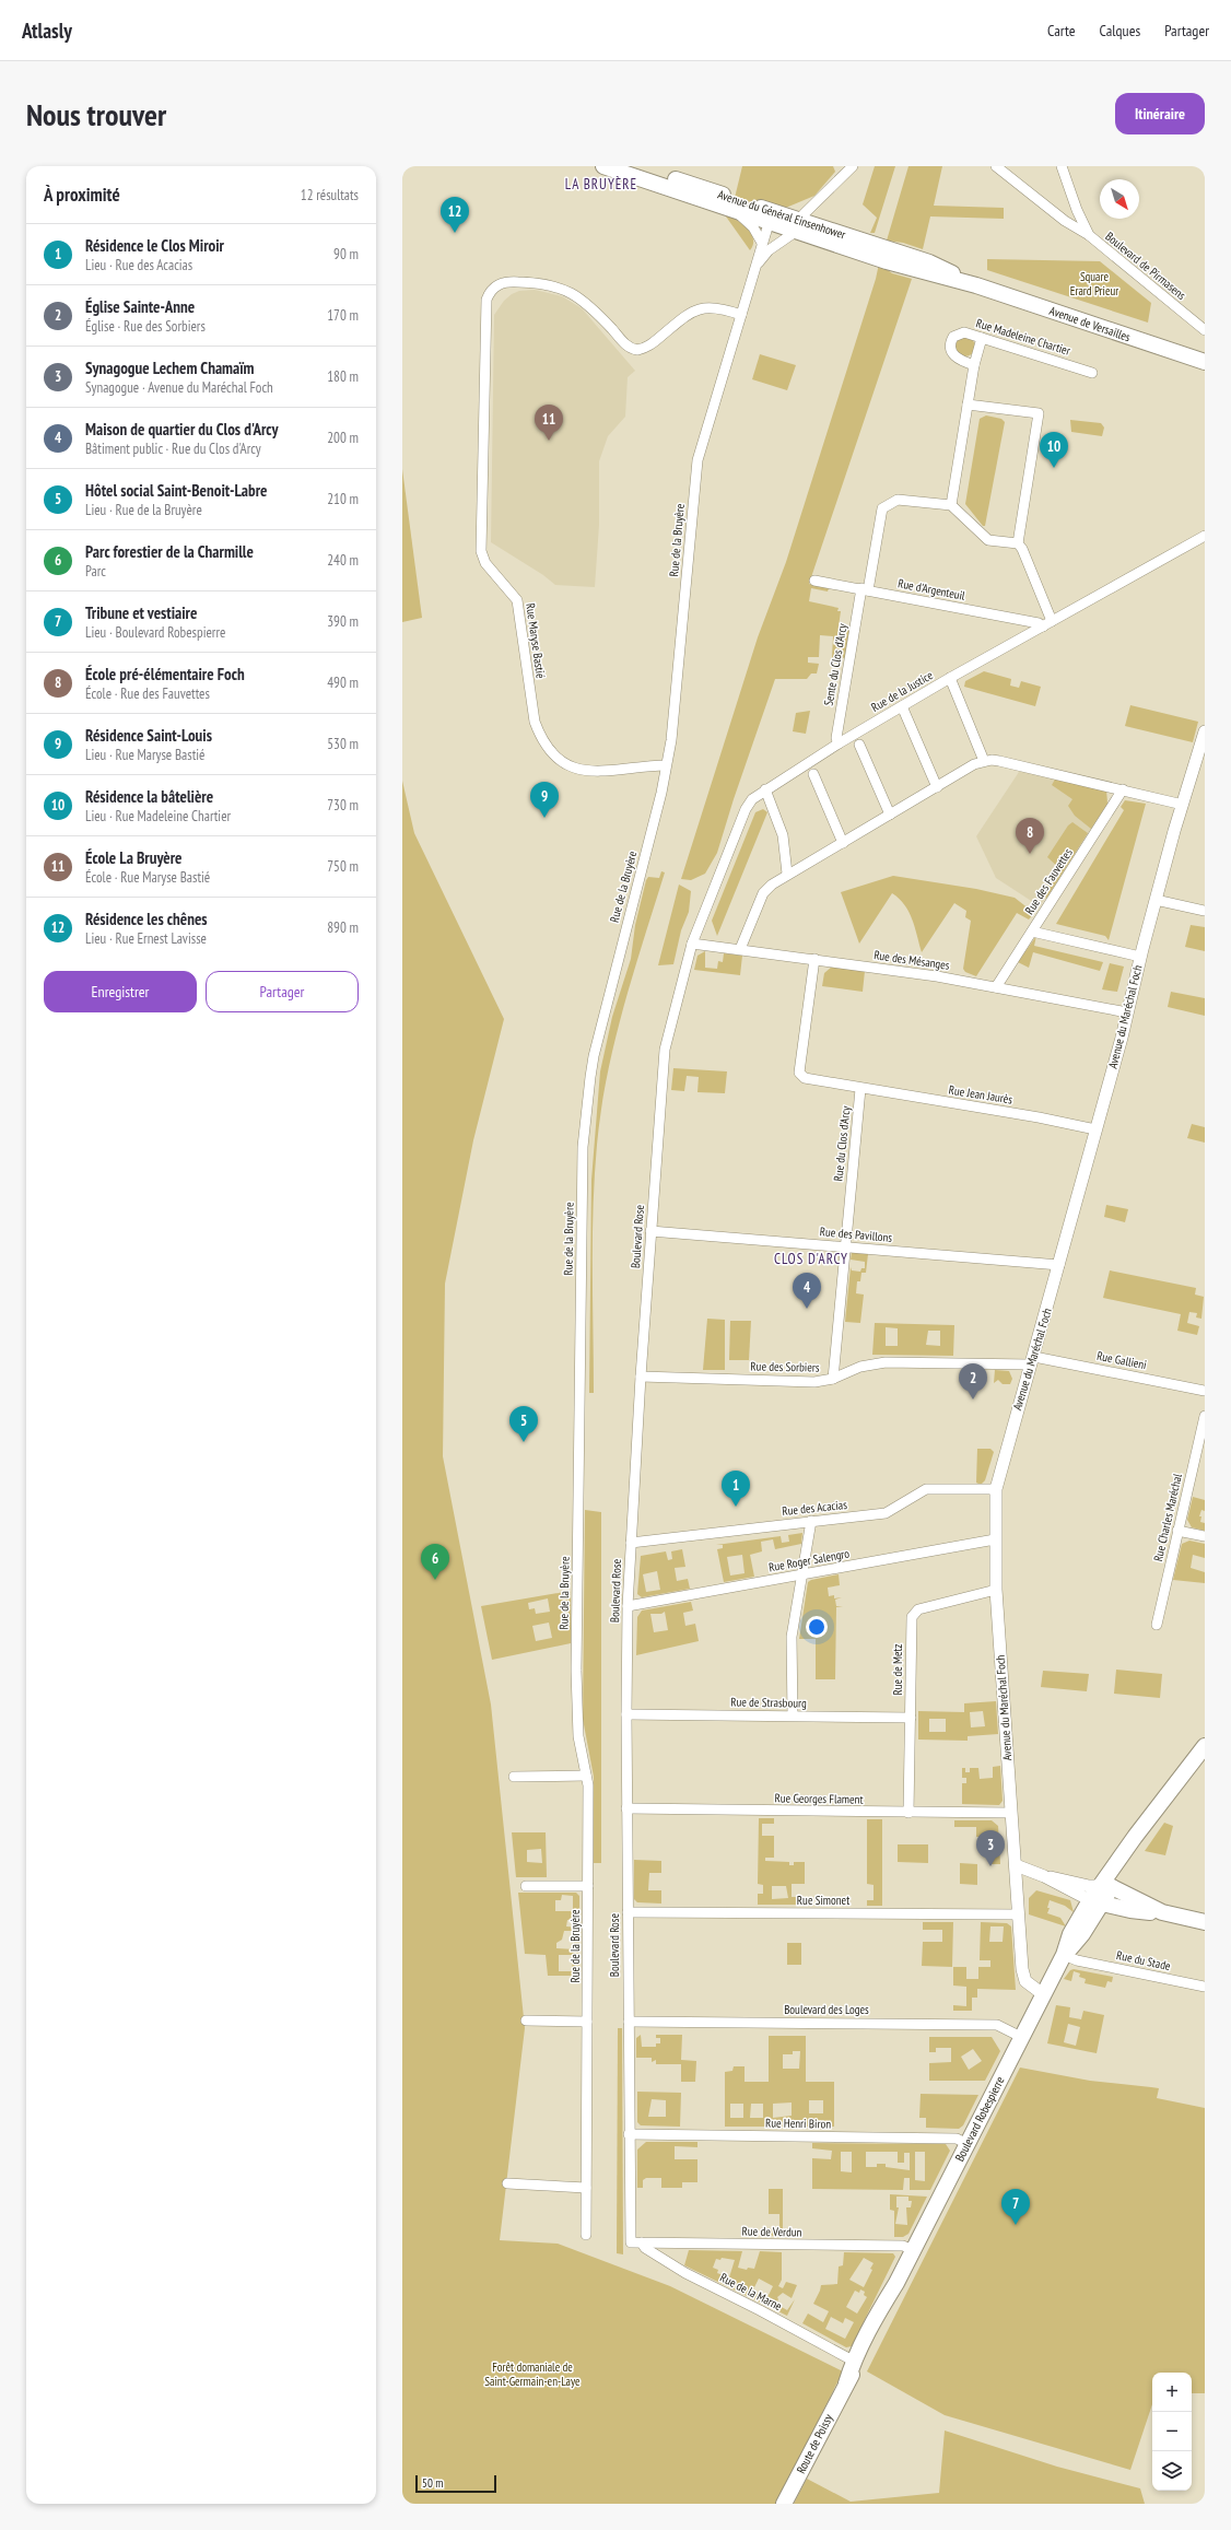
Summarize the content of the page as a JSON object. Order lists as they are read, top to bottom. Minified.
{"streets":{"main road":["Avenue du Général Einsenhower","Avenue de Versailles","Boulevard Robespierre","Route de Poissy"],"street":["Boulevard de Pirmasens","Rue Madeleine Chartier","Rue de la Bruyère","Rue d'Argenteuil","Rue Maryse Bastié","Sente du Clos d'Arcy","Rue de la Justice","Rue des Fauvettes","Rue des Mésanges","Avenue du Maréchal Foch","Rue Jean Jaurès","Rue du Clos d'Arcy","Rue des Pavillons","Boulevard Rose","Rue Gallieni","Rue des Sorbiers","Rue des Acacias","Rue Charles Maréchal","Rue Roger Salengro","Rue de Metz","Rue de Strasbourg","Rue Georges Flament","Rue Simonet","Rue du Stade","Boulevard des Loges","Rue Henri Biron","Rue de Verdun","Rue de la Marne"]},"crossings":[["Avenue du Général Einsenhower","Avenue de Versailles"],["Avenue du Général Einsenhower","Rue de la Bruyère"],["Rue de la Bruyère","Rue Maryse Bastié"],["Rue d'Argenteuil","Sente du Clos d'Arcy"],["Rue d'Argenteuil","Rue de la Justice"],["Sente du Clos d'Arcy","Rue de la Justice"],["Rue de la Justice","Rue des Mésanges"],["Rue de la Justice","Boulevard Rose"],["Rue des Fauvettes","Rue des Mésanges"],["Rue des Mésanges","Avenue du Maréchal Foch"],["Rue des Mésanges","Boulevard Rose"],["Avenue du Maréchal Foch","Rue Jean Jaurès"],["Avenue du Maréchal Foch","Rue des Pavillons"],["Avenue du Maréchal Foch","Rue Gallieni"],["Avenue du Maréchal Foch","Rue des Sorbiers"],["Avenue du Maréchal Foch","Rue des Acacias"],["Avenue du Maréchal Foch","Rue Roger Salengro"],["Avenue du Maréchal Foch","Rue de Metz"],["Avenue du Maréchal Foch","Rue Georges Flament"],["Avenue du Maréchal Foch","Rue Simonet"],["Avenue du Maréchal Foch","Boulevard Robespierre"],["Rue Jean Jaurès","Rue du Clos d'Arcy"],["Rue du Clos d'Arcy","Rue des Pavillons"],["Rue du Clos d'Arcy","Rue des Sorbiers"],["Rue des Pavillons","Boulevard Rose"],["Boulevard Rose","Rue des Sorbiers"],["Boulevard Rose","Rue des Acacias"],["Boulevard Rose","Rue Roger Salengro"],["Boulevard Rose","Rue de Strasbourg"],["Boulevard Rose","Rue Georges Flament"],["Boulevard Rose","Rue Simonet"],["Boulevard Rose","Boulevard des Loges"],["Boulevard Rose","Rue Henri Biron"],["Boulevard Rose","Rue de Verdun"],["Rue Gallieni","Rue des Sorbiers"],["Rue de Metz","Rue de Strasbourg"],["Rue de Metz","Rue Georges Flament"],["Rue du Stade","Boulevard Robespierre"],["Boulevard des Loges","Boulevard Robespierre"],["Boulevard Robespierre","Rue Henri Biron"],["Boulevard Robespierre","Rue de Verdun"],["Boulevard Robespierre","Rue de la Marne"],["Boulevard Robespierre","Route de Poissy"],["Rue de Verdun","Rue de la Marne"]],"districts":["LA BRUYÈRE","CLOS D'ARCY"],"parks":["Square Erard Prieur","Forêt domaniale de Saint-Germain-en-Laye"],"scale_bar":"50 m","north":"bottom right","page":{"header":"Atlasly","nav":["Carte","Calques","Partager"],"buttons":["Itinéraire",["Enregistrer","Partager"]],"title":"Nous trouver","heading":["À proximité","12 résultats"],"pins":["12","11","10","9","8","4","2","5","1","6","3","7"],"list":[{"mark":"1","name":"Résidence le Clos Miroir","note":"Lieu · Rue des Acacias","value":"90 m"},{"mark":"2","name":"Église Sainte-Anne","note":"Église · Rue des Sorbiers","value":"170 m"},{"mark":"3","name":"Synagogue Lechem Chamaïm","note":"Synagogue · Avenue du Maréchal Foch","value":"180 m"},{"mark":"4","name":"Maison de quartier du Clos d'Arcy","note":"Bâtiment public · Rue du Clos d'Arcy","value":"200 m"},{"mark":"5","name":"Hôtel social Saint-Benoit-Labre","note":"Lieu · Rue de la Bruyère","value":"210 m"},{"mark":"6","name":"Parc forestier de la Charmille","note":"Parc","value":"240 m"},{"mark":"7","name":"Tribune et vestiaire","note":"Lieu · Boulevard Robespierre","value":"390 m"},{"mark":"8","name":"École pré-élémentaire Foch","note":"École · Rue des Fauvettes","value":"490 m"},{"mark":"9","name":"Résidence Saint-Louis","note":"Lieu · Rue Maryse Bastié","value":"530 m"},{"mark":"10","name":"Résidence la bâtelière","note":"Lieu · Rue Madeleine Chartier","value":"730 m"},{"mark":"11","name":"École La Bruyère","note":"École · Rue Maryse Bastié","value":"750 m"},{"mark":"12","name":"Résidence les chênes","note":"Lieu · Rue Ernest Lavisse","value":"890 m"}],"map_buttons":["+","−"],"scale":"50 m"}}
